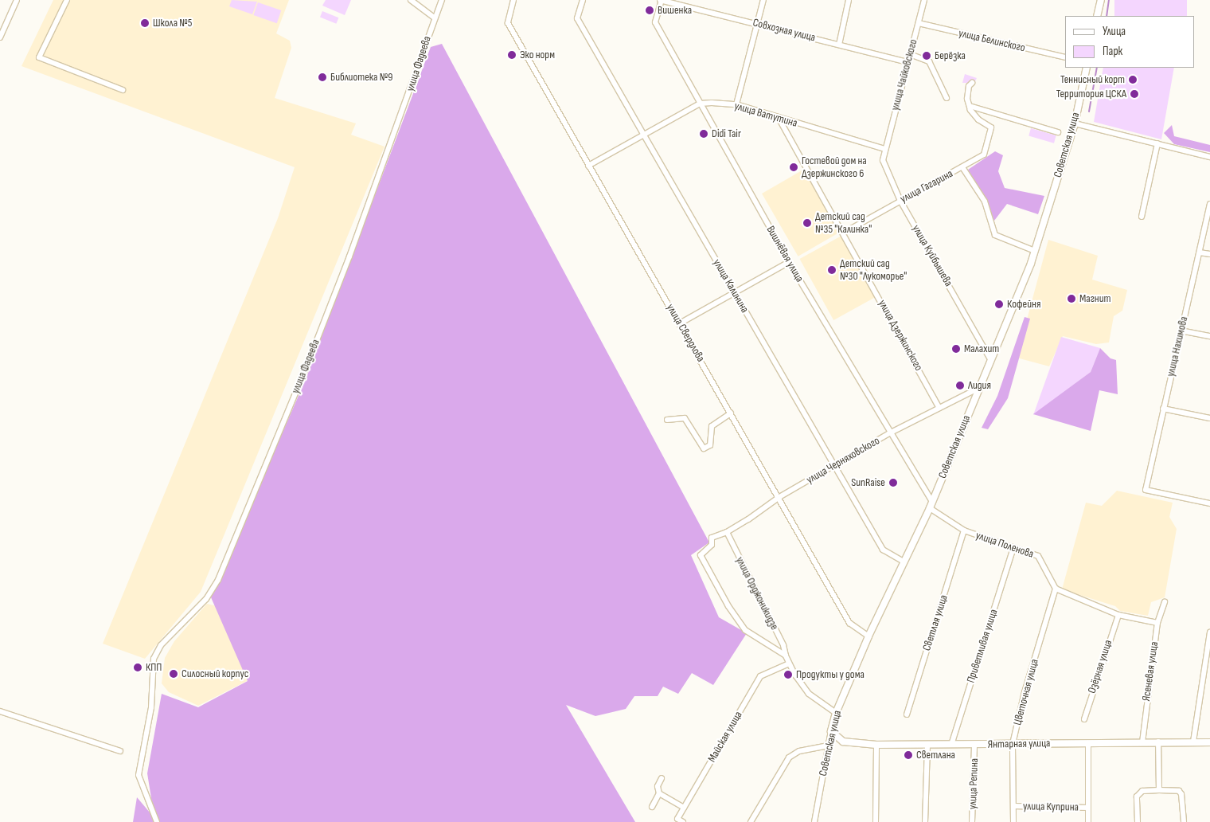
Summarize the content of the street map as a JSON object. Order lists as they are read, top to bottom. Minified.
{"streets":{"street":["Совхозная улица","улица Белинского","улица Фадеева","улица Чайковского","улица Ватутина","Советская улица","улица Гагарина","Вишнёвая улица","улица Куйбышева","улица Калинина","улица Свердлова","улица Дзержинского","улица Нахимова","улица Черняховского","улица Поленова","улица Орджоникидзе","Светлая улица","Приветливая улица","Озёрная улица","Ясеневая улица","Цветочная улица","Майская улица","Янтарная улица","улица Репина","улица Куприна"]},"crossings":[["Совхозная улица","улица Чайковского"],["Совхозная улица","Вишнёвая улица"],["улица Белинского","улица Чайковского"],["улица Чайковского","улица Ватутина"],["улица Чайковского","улица Куйбышева"],["улица Ватутина","Вишнёвая улица"],["улица Ватутина","улица Куйбышева"],["улица Ватутина","улица Дзержинского"],["Советская улица","Вишнёвая улица"],["Советская улица","улица Куйбышева"],["Советская улица","улица Калинина"],["Советская улица","улица Свердлова"],["Советская улица","улица Черняховского"],["Советская улица","улица Поленова"],["Советская улица","улица Орджоникидзе"],["Советская улица","Янтарная улица"],["улица Гагарина","улица Куйбышева"],["улица Гагарина","улица Дзержинского"],["Вишнёвая улица","улица Черняховского"],["Вишнёвая улица","улица Поленова"],["улица Калинина","улица Черняховского"],["улица Свердлова","улица Черняховского"],["улица Дзержинского","улица Черняховского"],["улица Черняховского","улица Орджоникидзе"],["улица Поленова","Светлая улица"],["улица Поленова","Приветливая улица"],["улица Поленова","Цветочная улица"],["улица Орджоникидзе","Майская улица"],["Приветливая улица","Янтарная улица"],["Ясеневая улица","Янтарная улица"],["Цветочная улица","Янтарная улица"],["Цветочная улица","улица Куприна"],["Янтарная улица","улица Репина"]],"places":["Вишенка","Школа №5","Эко норм","Берёзка","Библиотека №9","Теннисный корт","Территория ЦСКА","Didi Tair","Гостевой дом на Дзержинского 6","Детский сад №35 \"Калинка\"","Детский сад №30 \"Лукоморье\"","Магнит","Кофейня","Малахит","Лидия","SunRaise","КПП","Силосный корпус","Продукты у дома","Светлана"],"legend":["Улица","Парк"]}
